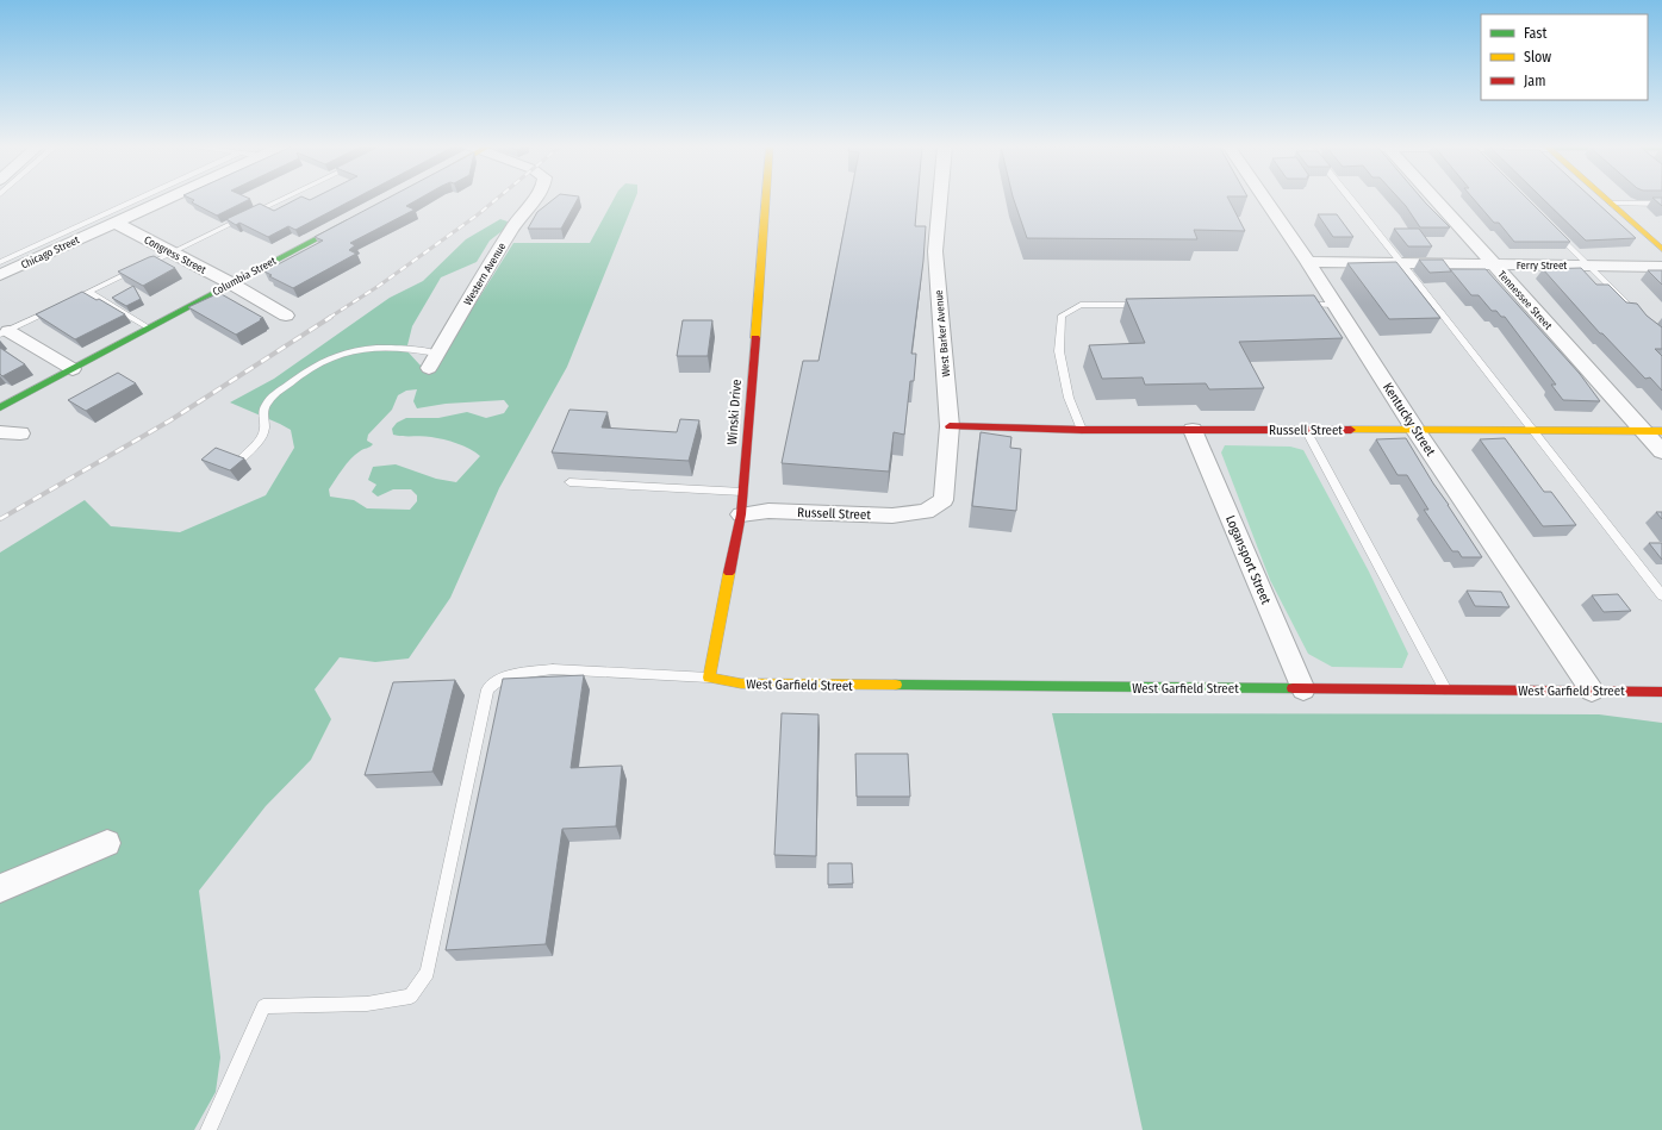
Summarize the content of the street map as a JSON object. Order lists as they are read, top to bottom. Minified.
{"streets":{"street":["Chicago Street","Congress Street","Ferry Street","Western Avenue","Columbia Street","Tennessee Street","West Barker Avenue","Winski Drive","Kentucky Street","Russell Street","Logansport Street","West Garfield Street"]},"crossings":[["Chicago Street","Congress Street"],["Congress Street","Columbia Street"],["Ferry Street","Tennessee Street"],["Ferry Street","Kentucky Street"],["Tennessee Street","Russell Street"],["West Barker Avenue","Russell Street"],["Winski Drive","Russell Street"],["Winski Drive","West Garfield Street"],["Kentucky Street","Russell Street"],["Kentucky Street","West Garfield Street"],["Russell Street","Logansport Street"],["Logansport Street","West Garfield Street"]],"legend":["Fast","Slow","Jam"]}
